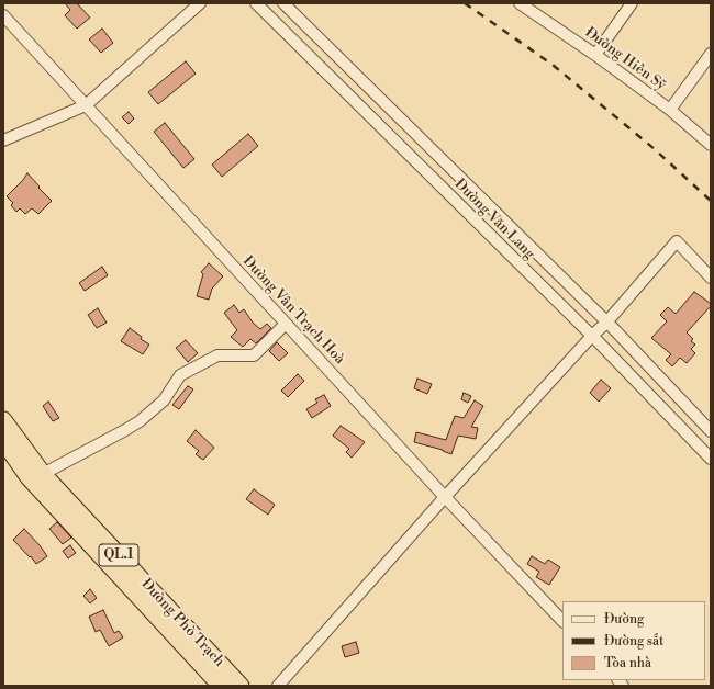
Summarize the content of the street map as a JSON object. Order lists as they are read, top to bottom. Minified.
{"streets":{"highway":["QL.1","Đường Phò Trạch"],"street":["Đường Hiền Sỹ","Đường Văn Lang","Đường Vân Trạch Hoà"]},"legend":["Đường","Đường sắt","Tòa nhà"]}
